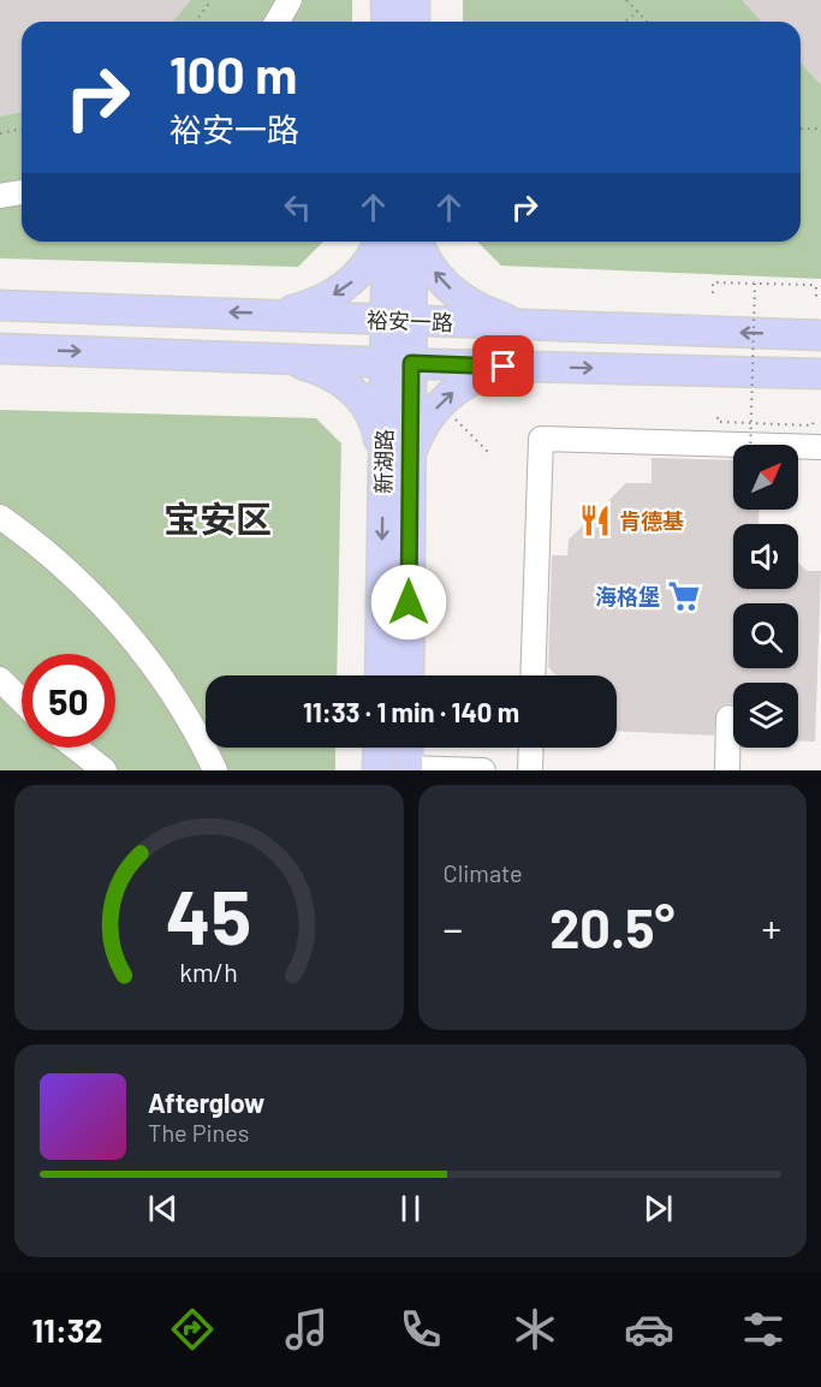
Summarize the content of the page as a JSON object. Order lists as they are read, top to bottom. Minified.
{"streets":{"main road":["裕安一路","新湖路"]},"crossings":[["裕安一路","新湖路"]],"districts":["宝安区"],"places":{"restaurant":["肯德基"],"supermarket":["海格堡"]},"north":"top right","page":{"turn":["100 m","裕安一路"],"limit":"50","trip":"11:33 · 1 min · 140 m","tile":"Climate","heat":["−","20.5°","+"],"song":["Afterglow","The Pines"],"tabs":"11:32","gauge":["45","km/h"]}}
